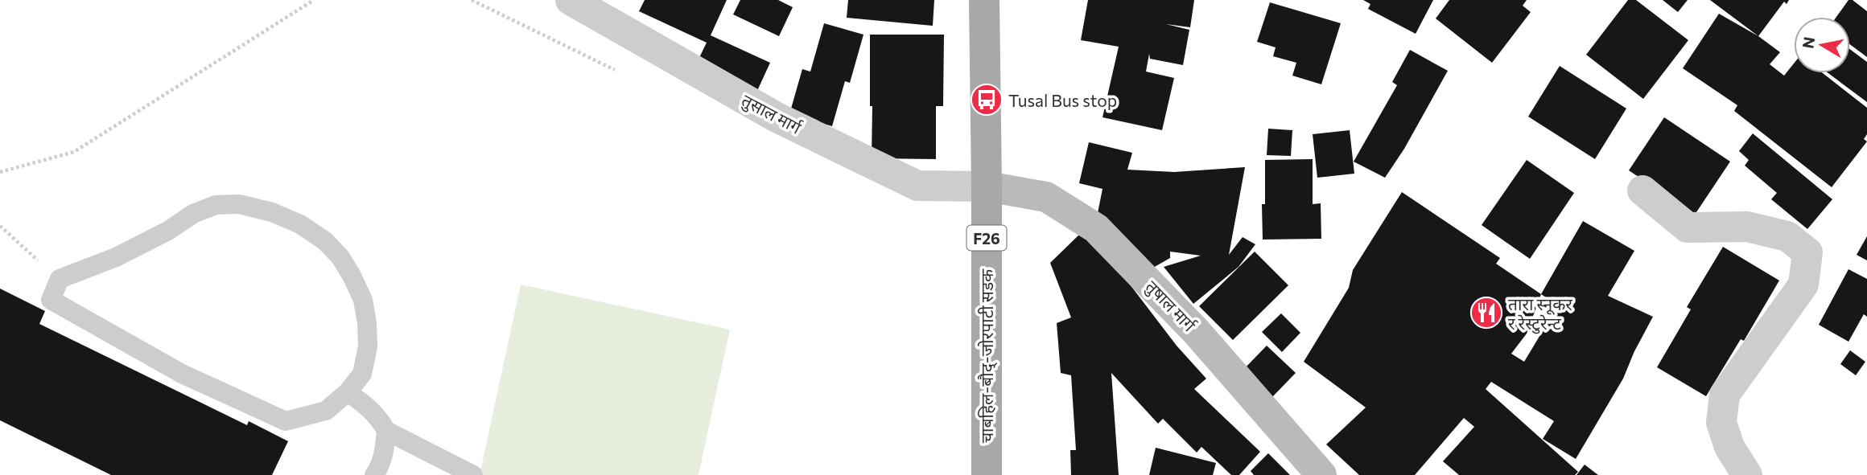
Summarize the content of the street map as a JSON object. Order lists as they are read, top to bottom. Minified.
{"streets":{"main road":["F26","चाबहिल-बौद्-जोरपाटी सडक"],"street":["तुसाल मार्ग","तुषाल मार्ग"]},"crossings":[["तुसाल मार्ग","तुषाल मार्ग"],["तुसाल मार्ग","चाबहिल-बौद्-जोरपाटी सडक"],["तुषाल मार्ग","चाबहिल-बौद्-जोरपाटी सडक"]],"places":{"bus stop":["Tusal Bus stop"],"restaurant":["तारा स्नूकर र रेस्टुरेन्ट"]},"north":"left"}
